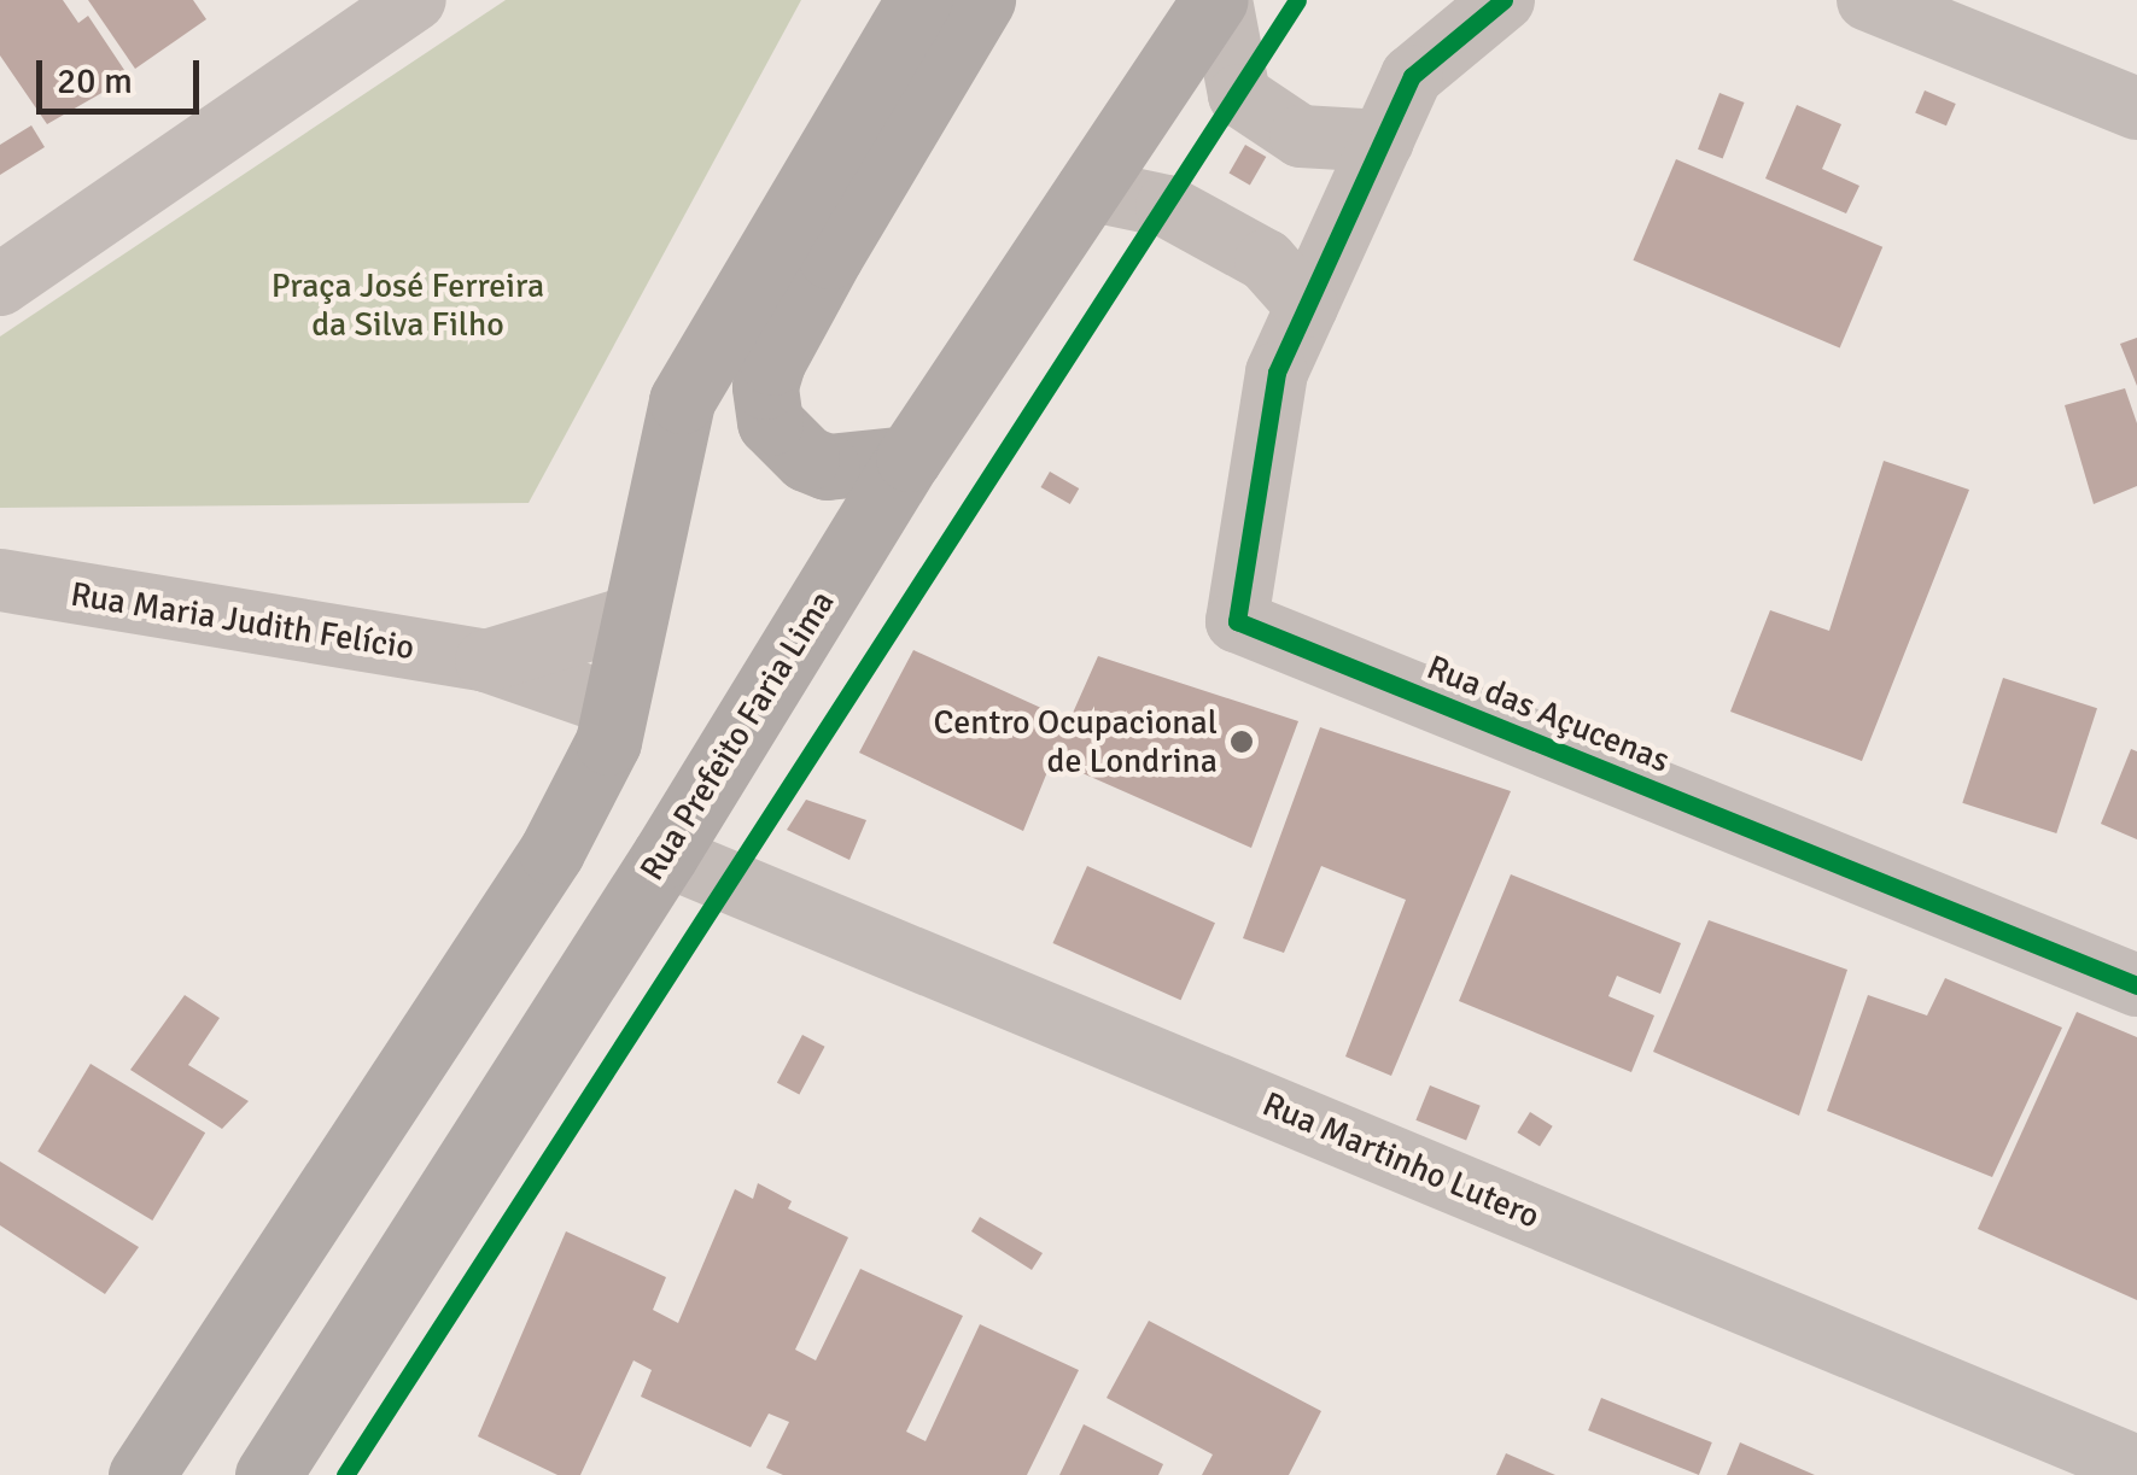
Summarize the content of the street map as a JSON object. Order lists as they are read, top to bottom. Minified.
{"streets":{"main road":["Rua Prefeito Faria Lima"],"street":["Rua Maria Judith Felício","Rua das Açucenas","Rua Martinho Lutero"]},"crossings":[["Rua Prefeito Faria Lima","Rua Martinho Lutero"]],"parks":["Praça José Ferreira da Silva Filho"],"places":["Centro Ocupacional de Londrina"],"scale_bar":"20 m"}
